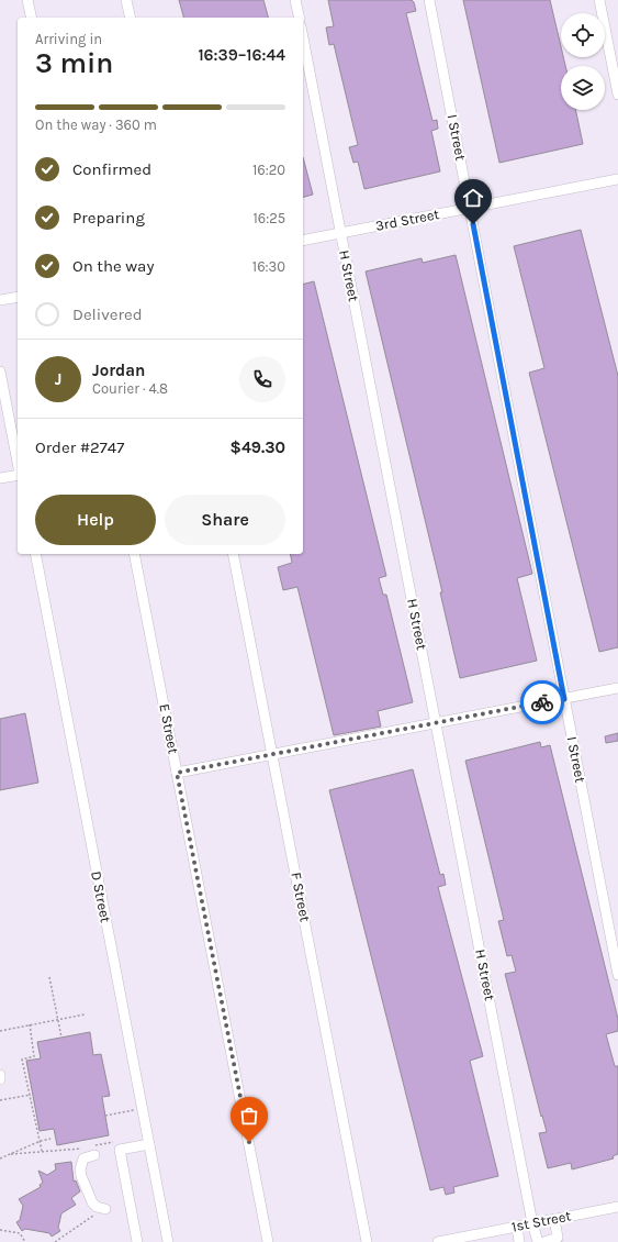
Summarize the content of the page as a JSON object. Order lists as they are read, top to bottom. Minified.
{"streets":{"street":["I Street","3rd Street","H Street","E Street","D Street","F Street","1st Street"]},"crossings":[["I Street","3rd Street"],["3rd Street","H Street"],["H Street","1st Street"]],"page":{"heading":["3 min","Arriving in","16:39–16:44"],"panel":["Jordan","Courier · 4.8","Order #2747","$49.30"],"bar":"On the way · 360 m","list":[["Confirmed","16:20"],["Preparing","16:25"],["On the way","16:30"],"Delivered"],"round":"J","buttons":["Help","Share"]}}
